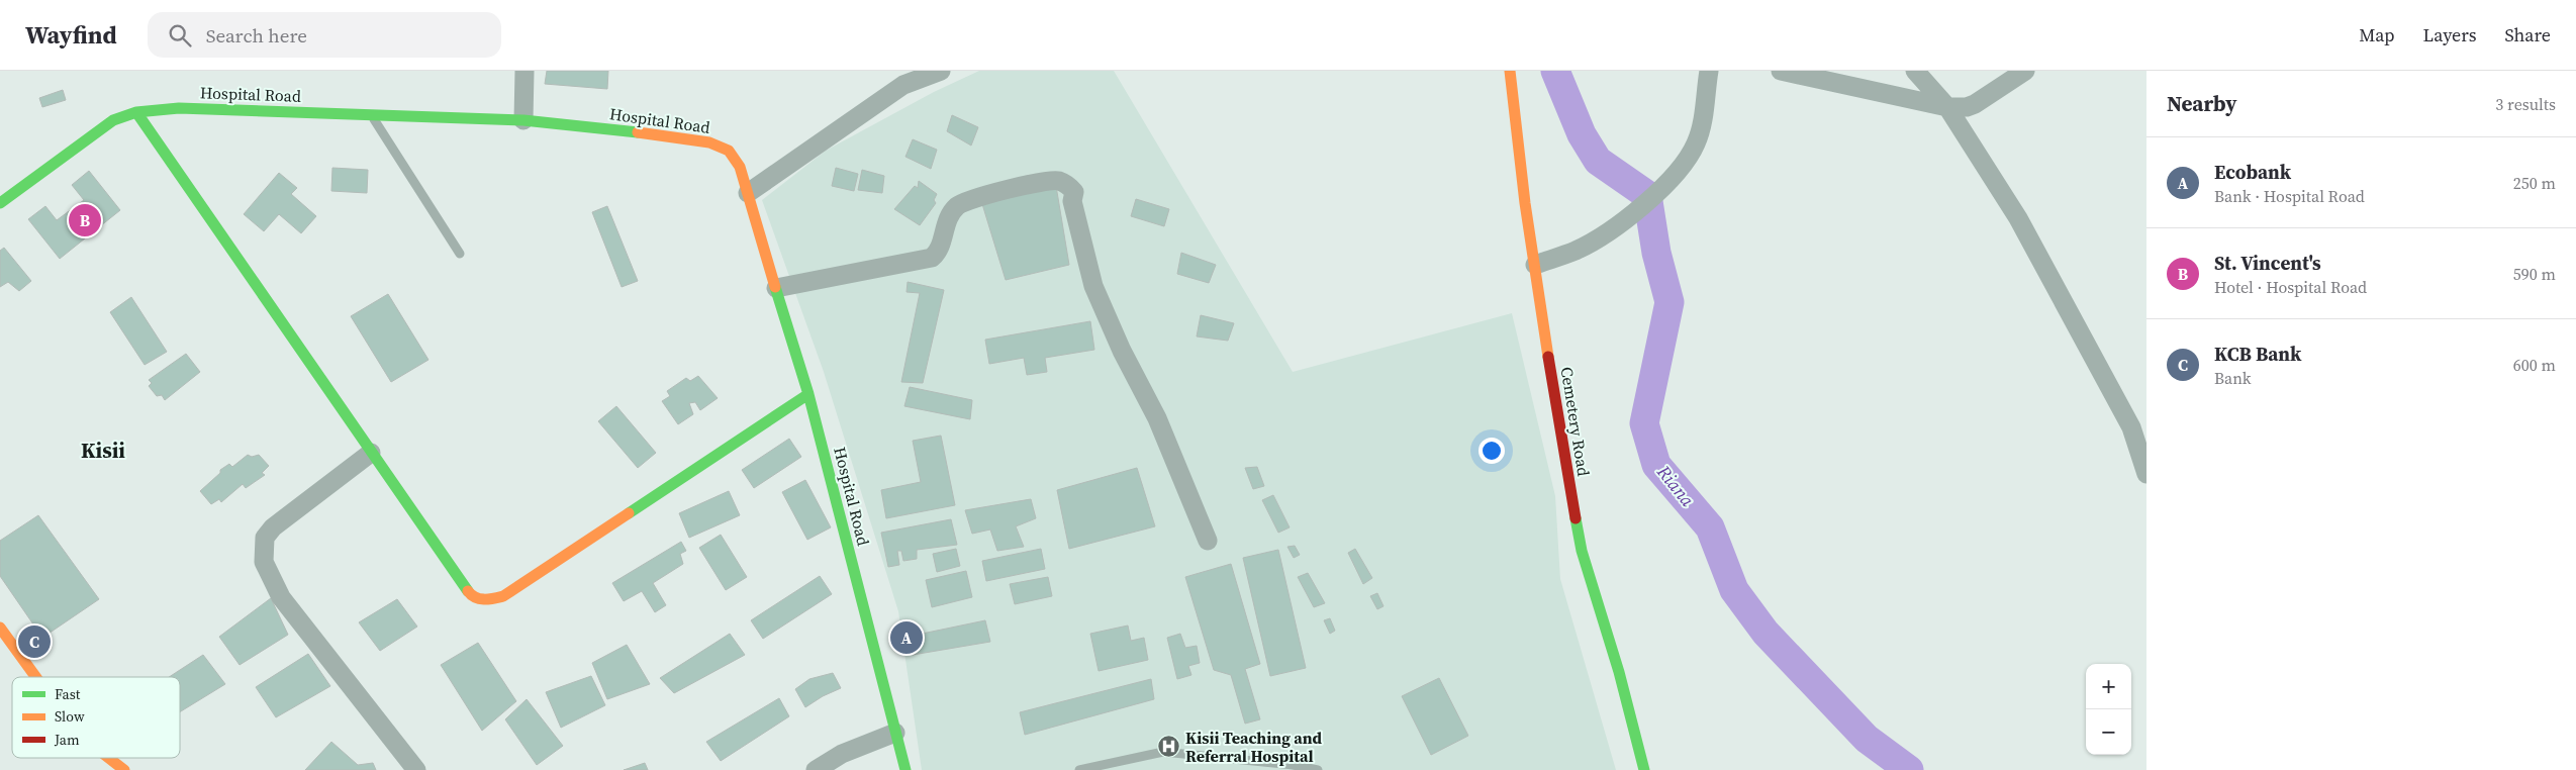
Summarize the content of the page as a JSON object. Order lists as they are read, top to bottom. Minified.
{"streets":{"main road":["Hospital Road","Cemetery Road"]},"districts":["Kisii"],"water":["Riana"],"places":{"hospital":["Kisii Teaching and Referral Hospital"]},"legend":["Fast","Slow","Jam"],"page":{"header":"Wayfind","search":"Search here","nav":["Map","Layers","Share"],"heading":["Nearby","3 results"],"list":[{"mark":"A","name":"Ecobank","note":"Bank · Hospital Road","value":"250 m"},{"mark":"B","name":"St. Vincent's","note":"Hotel · Hospital Road","value":"590 m"},{"mark":"C","name":"KCB Bank","note":"Bank","value":"600 m"}],"pins":["B","A","C"],"map_buttons":["+","−"]}}
